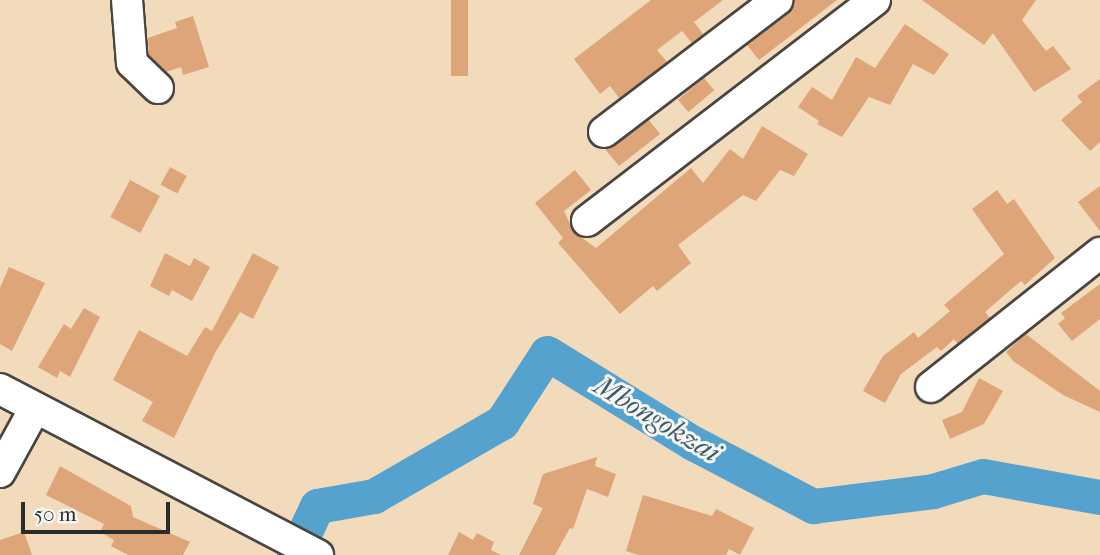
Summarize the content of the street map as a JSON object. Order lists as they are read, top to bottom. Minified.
{"water":["Mbongokzai"],"scale_bar":"50 m"}
